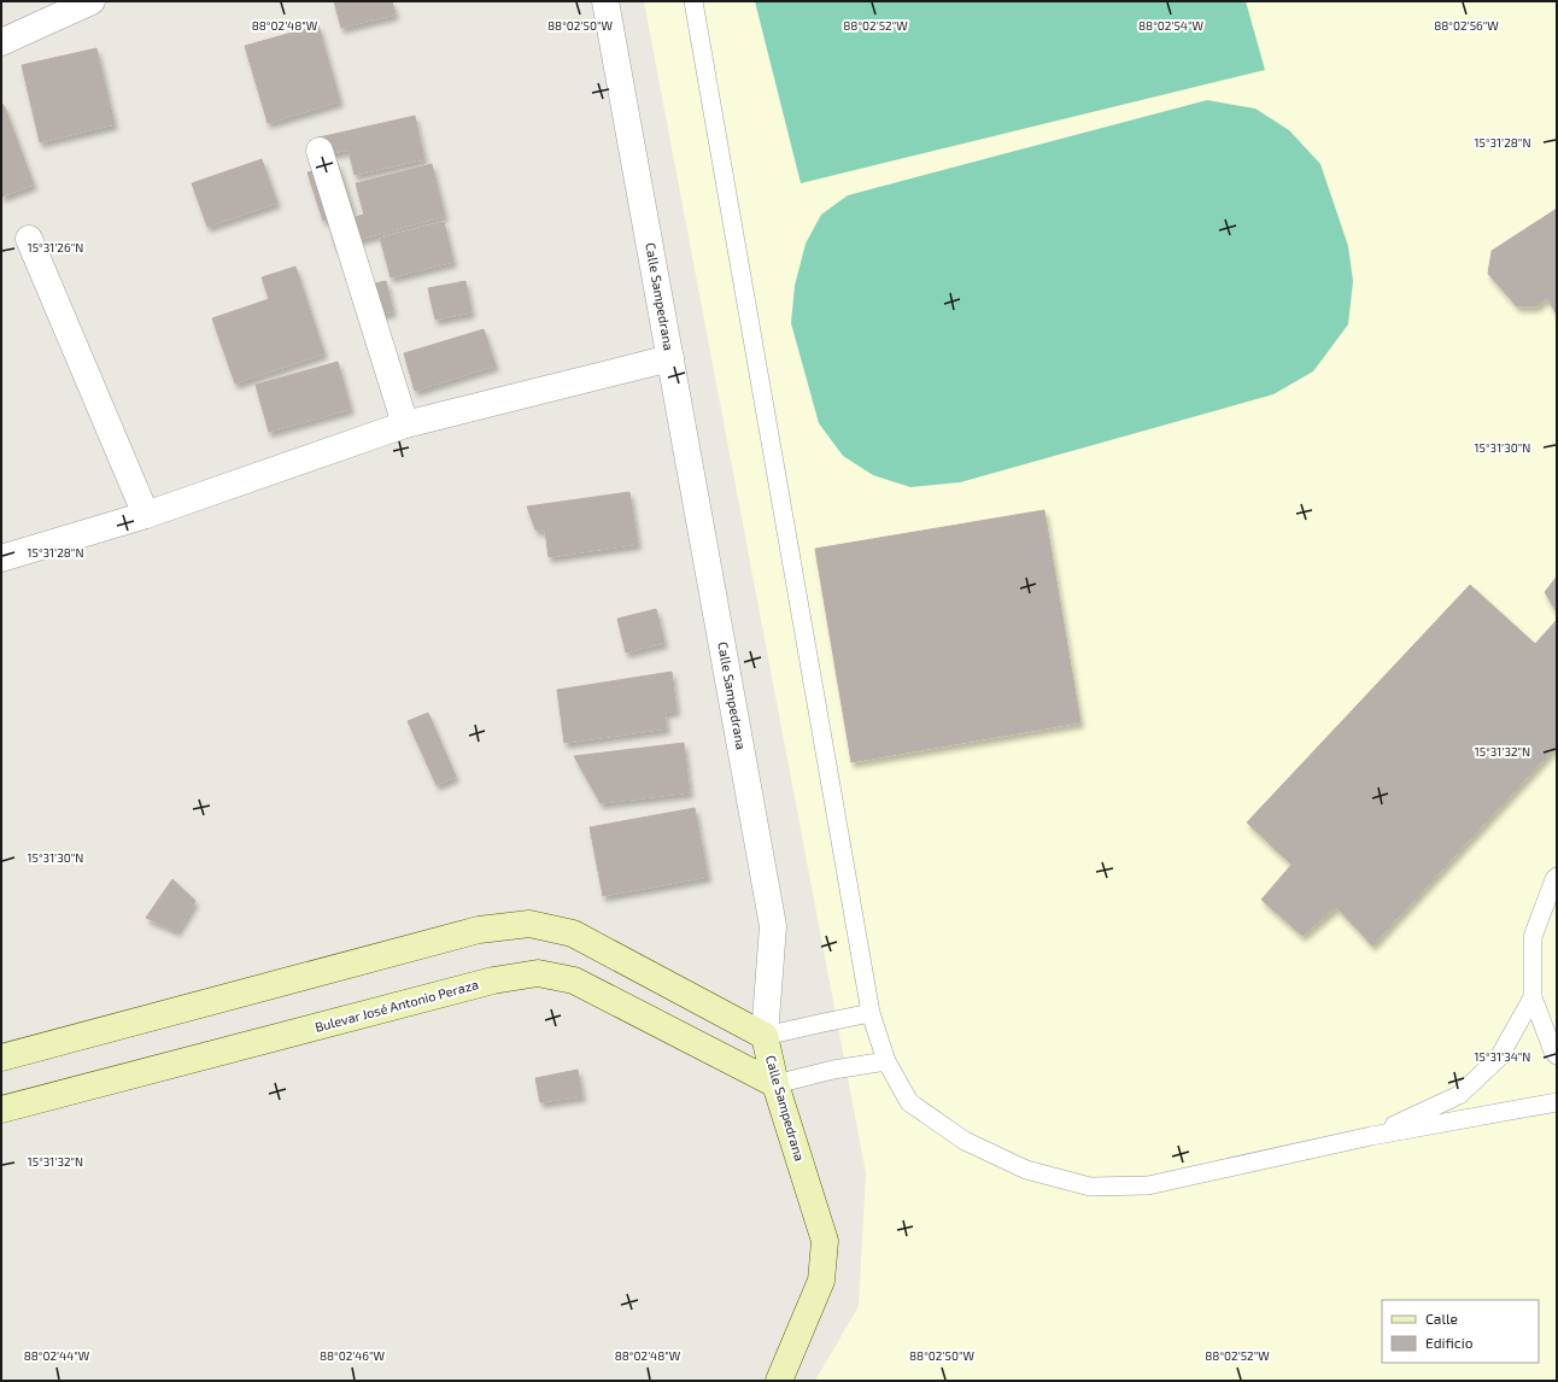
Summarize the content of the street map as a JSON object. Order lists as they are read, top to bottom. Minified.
{"streets":{"street":["Calle Sampedrana","Bulevar José Antonio Peraza"]},"crossings":[["Calle Sampedrana","Bulevar José Antonio Peraza"]],"legend":["Calle","Edificio"],"coordinates":["88°02'48\"W","88°02'50\"W","88°02'52\"W","88°02'54\"W","88°02'56\"W","15°31'28\"N","15°31'26\"N","15°31'30\"N","15°31'32\"N","15°31'34\"N","88°02'44\"W","88°02'46\"W"]}
